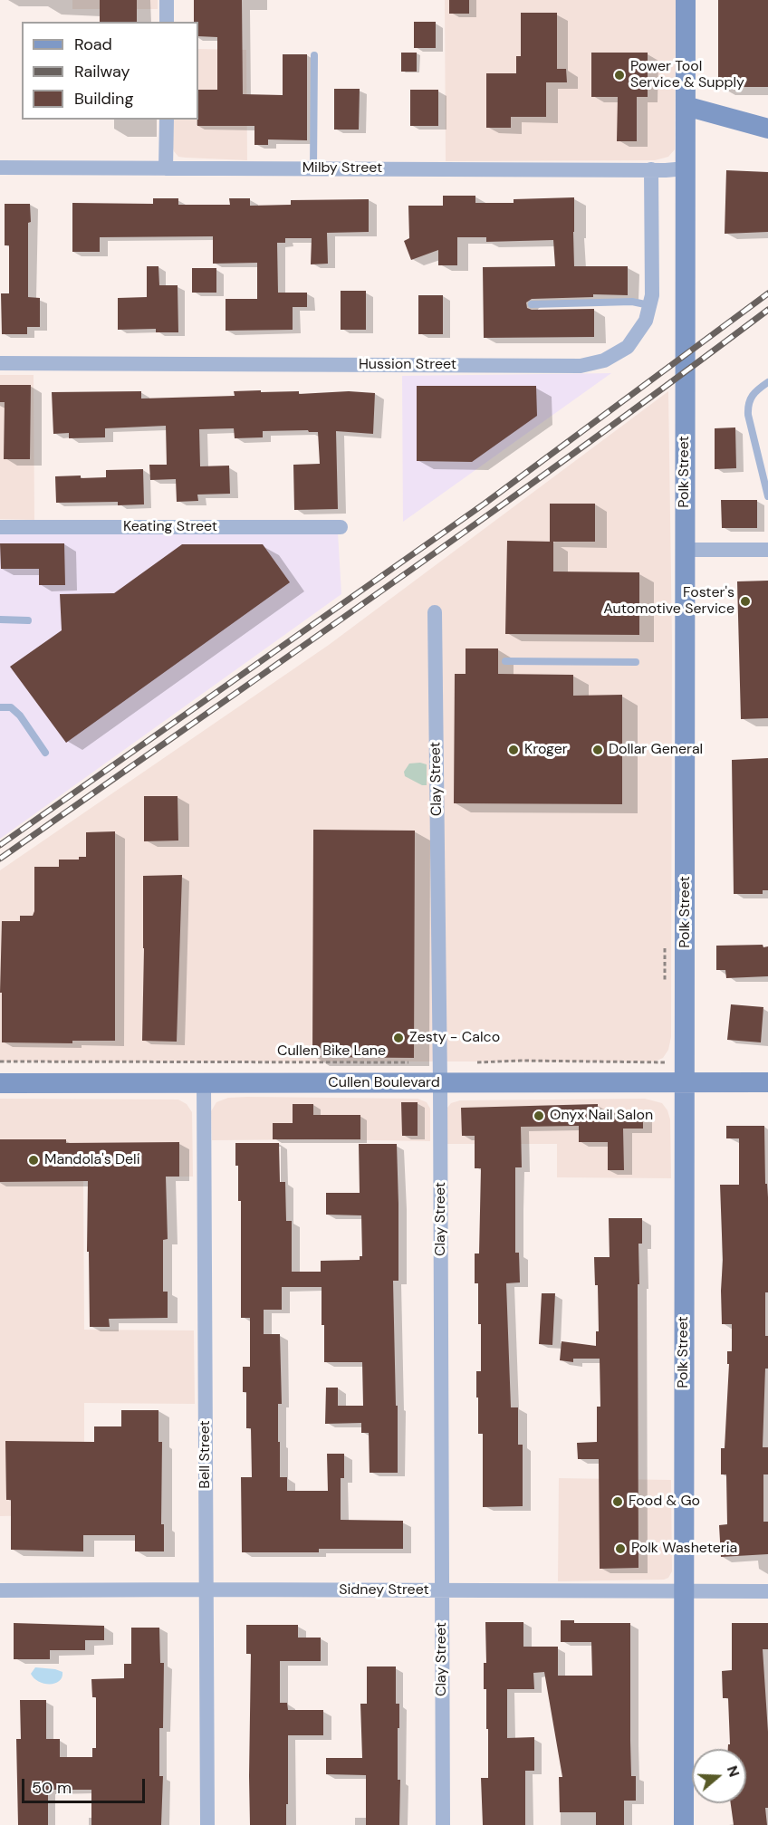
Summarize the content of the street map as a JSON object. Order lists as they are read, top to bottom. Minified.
{"streets":{"main road":["Polk Street","Cullen Boulevard"],"street":["Milby Street","Hussion Street","Keating Street","Clay Street","Bell Street","Sidney Street"],"path":["Cullen Bike Lane"]},"crossings":[["Milby Street","Hussion Street"],["Milby Street","Polk Street"],["Polk Street","Cullen Boulevard"],["Polk Street","Sidney Street"],["Clay Street","Cullen Bike Lane"],["Clay Street","Cullen Boulevard"],["Clay Street","Sidney Street"],["Cullen Bike Lane","Cullen Boulevard"],["Cullen Boulevard","Bell Street"],["Bell Street","Sidney Street"]],"places":["Power Tool Service & Supply","Foster's Automotive Service","Kroger","Dollar General","Zesty - Calco","Onyx Nail Salon","Mandola's Deli","Food & Go","Polk Washeteria"],"legend":["Road","Railway","Building"],"scale_bar":"50 m","north":"right"}
